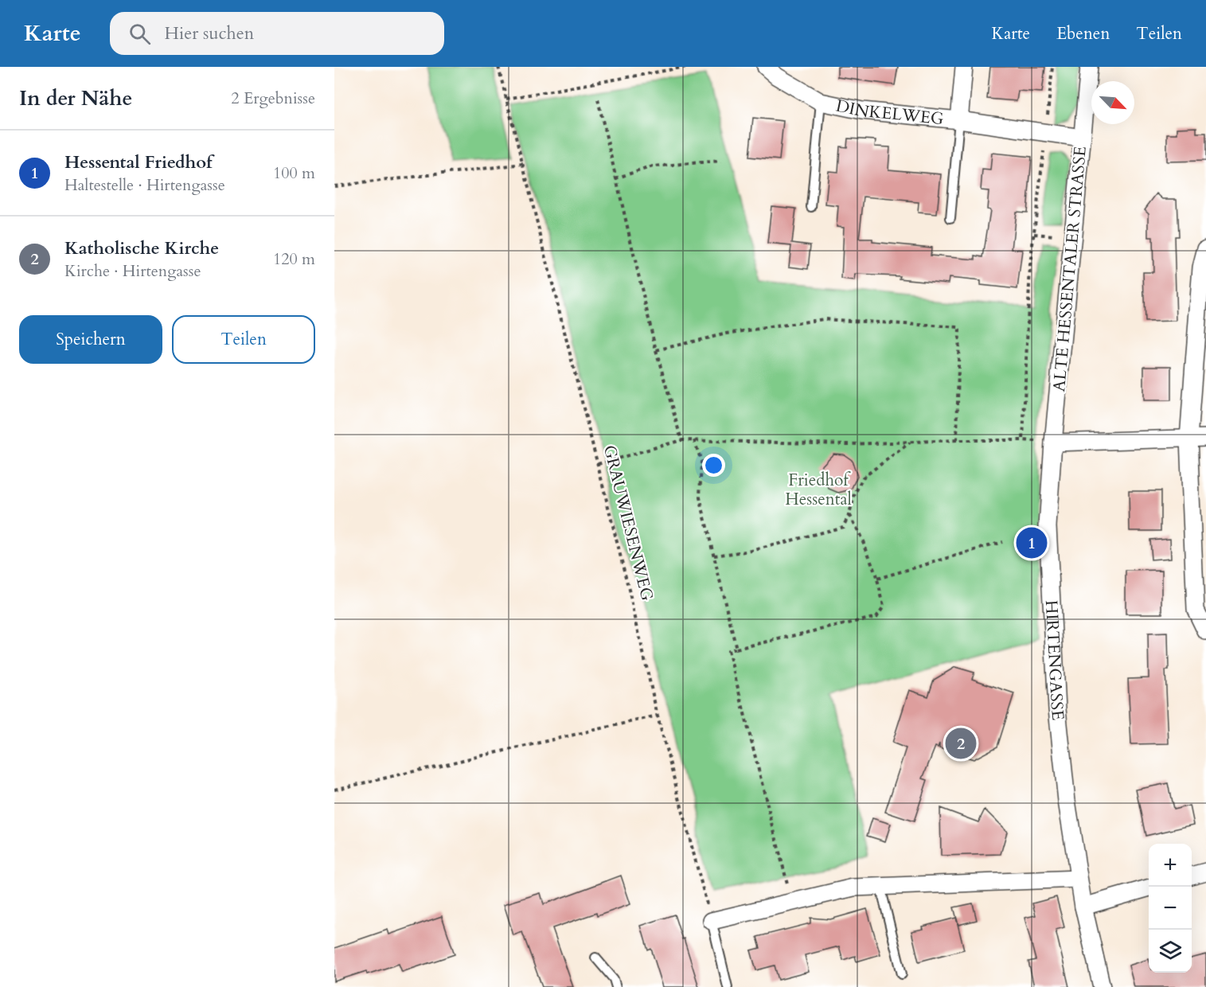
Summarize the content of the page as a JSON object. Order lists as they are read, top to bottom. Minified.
{"streets":{"street":["DINKELWEG","ALTE HESSENTALER STRASSE","HIRTENGASSE"],"path":["GRAUWIESENWEG"]},"crossings":[["DINKELWEG","ALTE HESSENTALER STRASSE"],["ALTE HESSENTALER STRASSE","HIRTENGASSE"]],"parks":["Friedhof Hessental"],"north":"bottom right","page":{"header":"Karte","search":"Hier suchen","nav":["Karte","Ebenen","Teilen"],"heading":["In der Nähe","2 Ergebnisse"],"list":[{"mark":"1","name":"Hessental Friedhof","note":"Haltestelle · Hirtengasse","value":"100 m"},{"mark":"2","name":"Katholische Kirche","note":"Kirche · Hirtengasse","value":"120 m"}],"buttons":["Speichern","Teilen"],"pins":["1","2"],"map_buttons":["+","−"]}}
